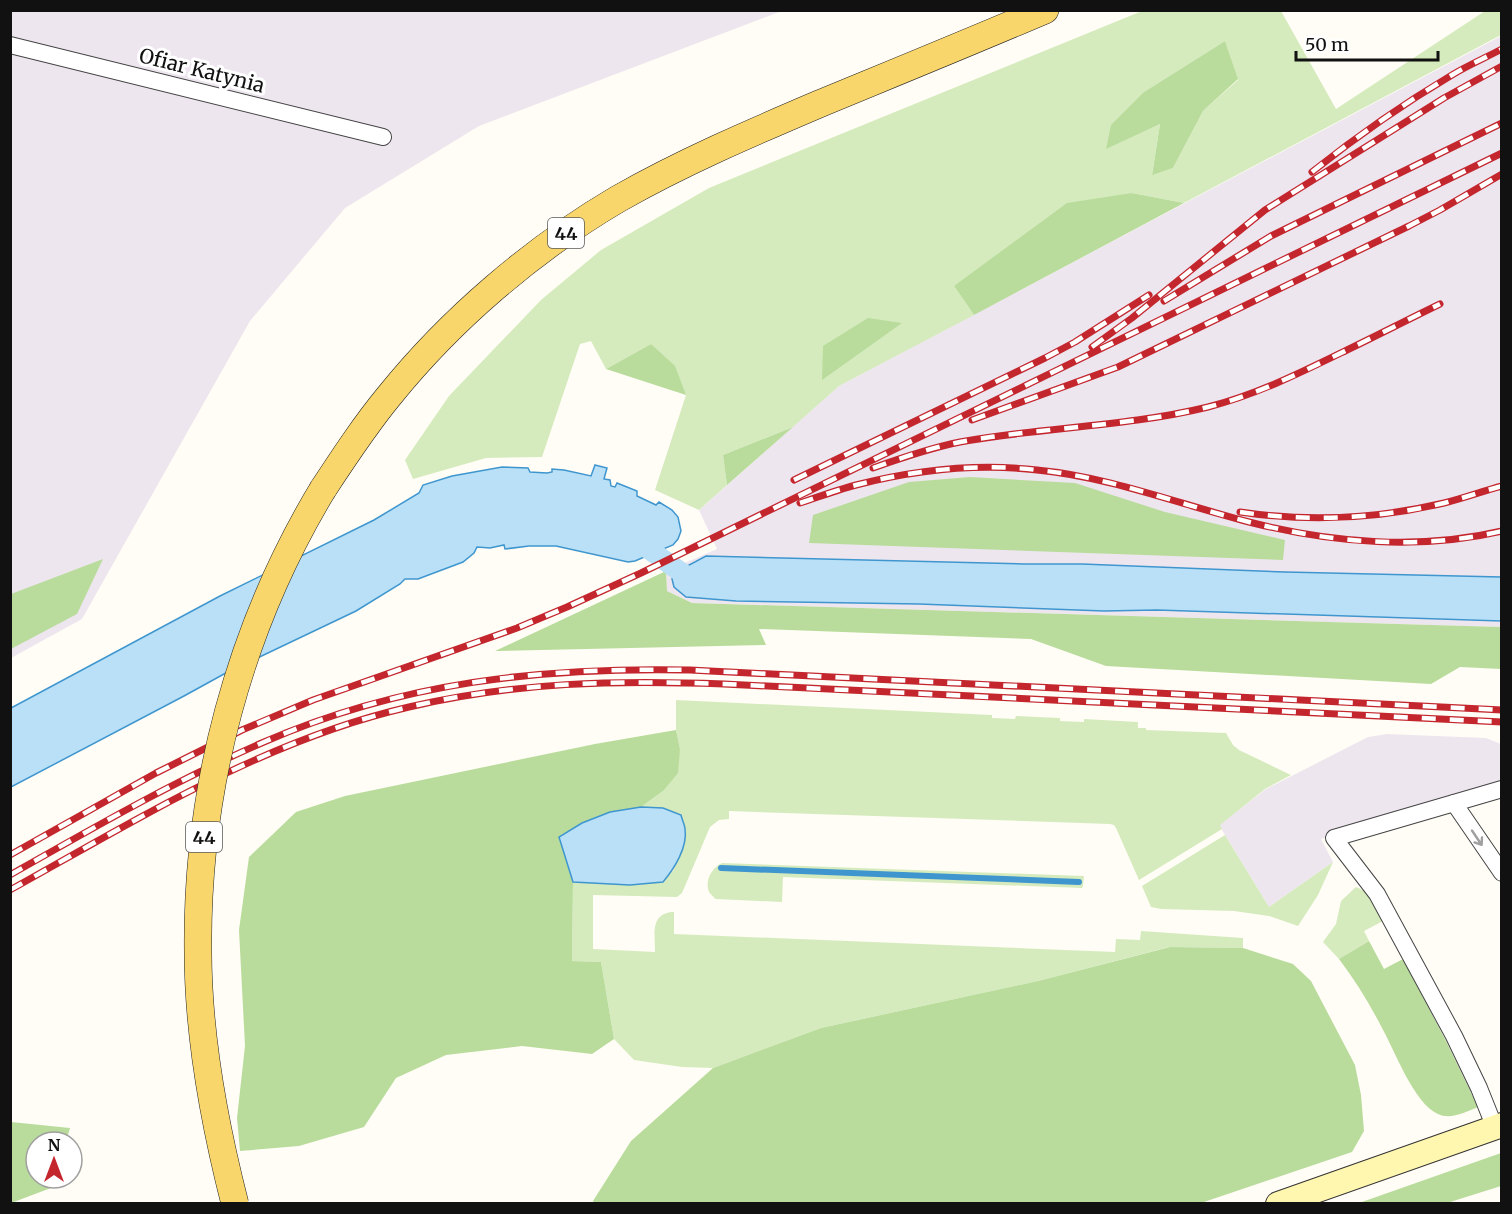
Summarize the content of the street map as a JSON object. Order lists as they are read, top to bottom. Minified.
{"streets":{"main road":["44"],"street":["Ofiar Katynia"]},"scale_bar":"50 m","north":"top"}
